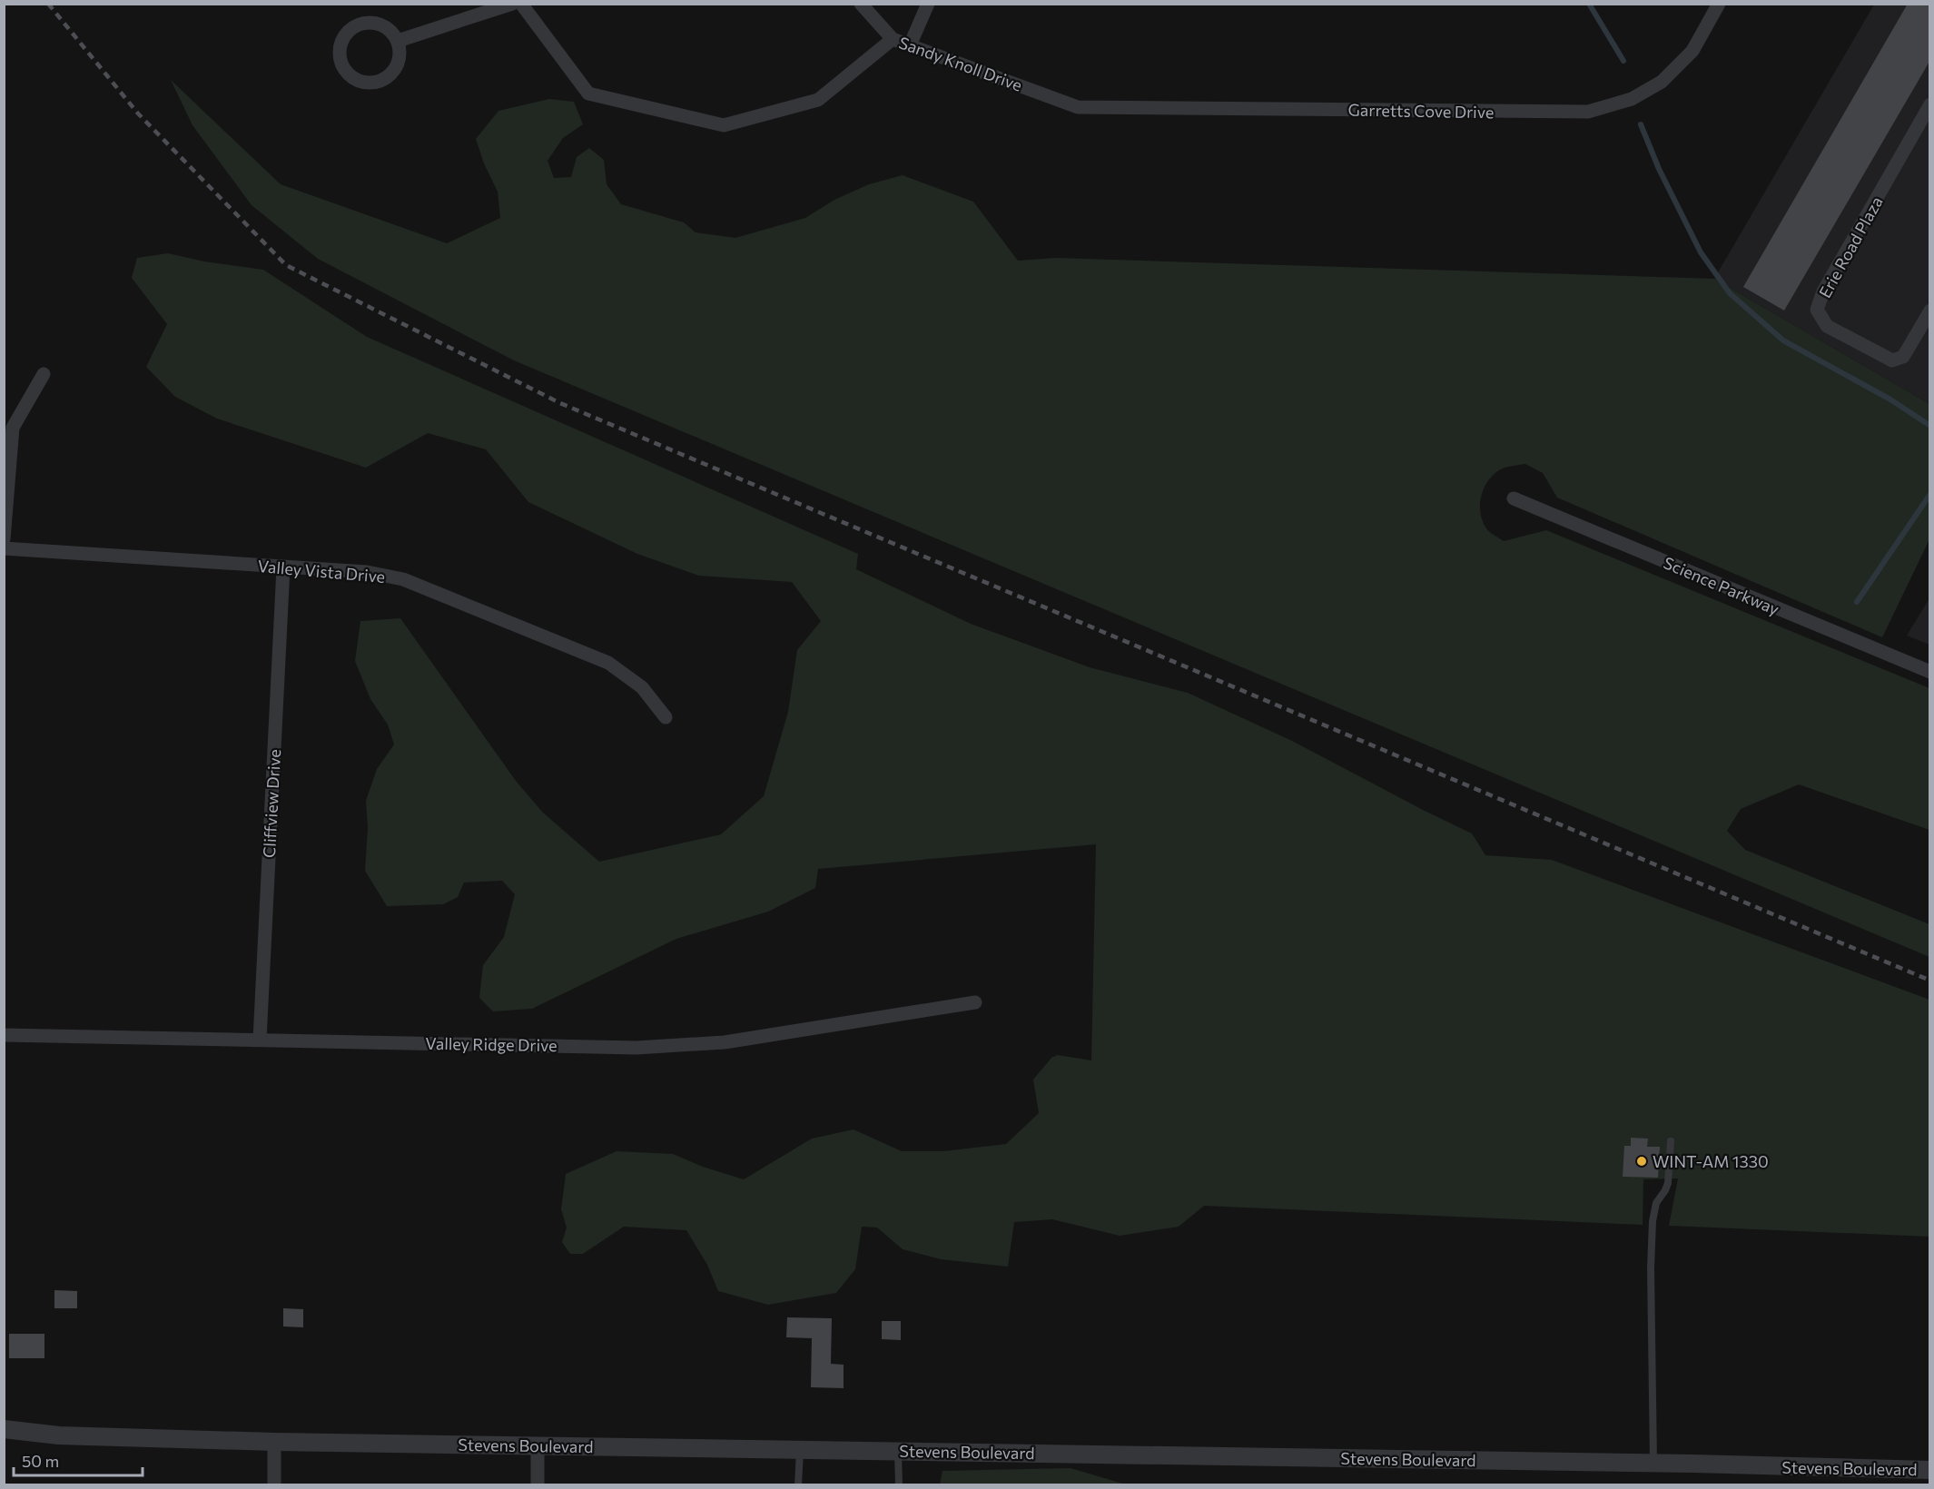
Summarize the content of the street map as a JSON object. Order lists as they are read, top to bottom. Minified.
{"streets":{"street":["Sandy Knoll Drive","Garretts Cove Drive","Erie Road Plaza","Valley Vista Drive","Science Parkway","Cliffview Drive","Valley Ridge Drive","Stevens Boulevard"]},"crossings":[["Sandy Knoll Drive","Garretts Cove Drive"],["Valley Vista Drive","Cliffview Drive"],["Cliffview Drive","Valley Ridge Drive"]],"places":["WINT-AM 1330"],"scale_bar":"50 m"}
